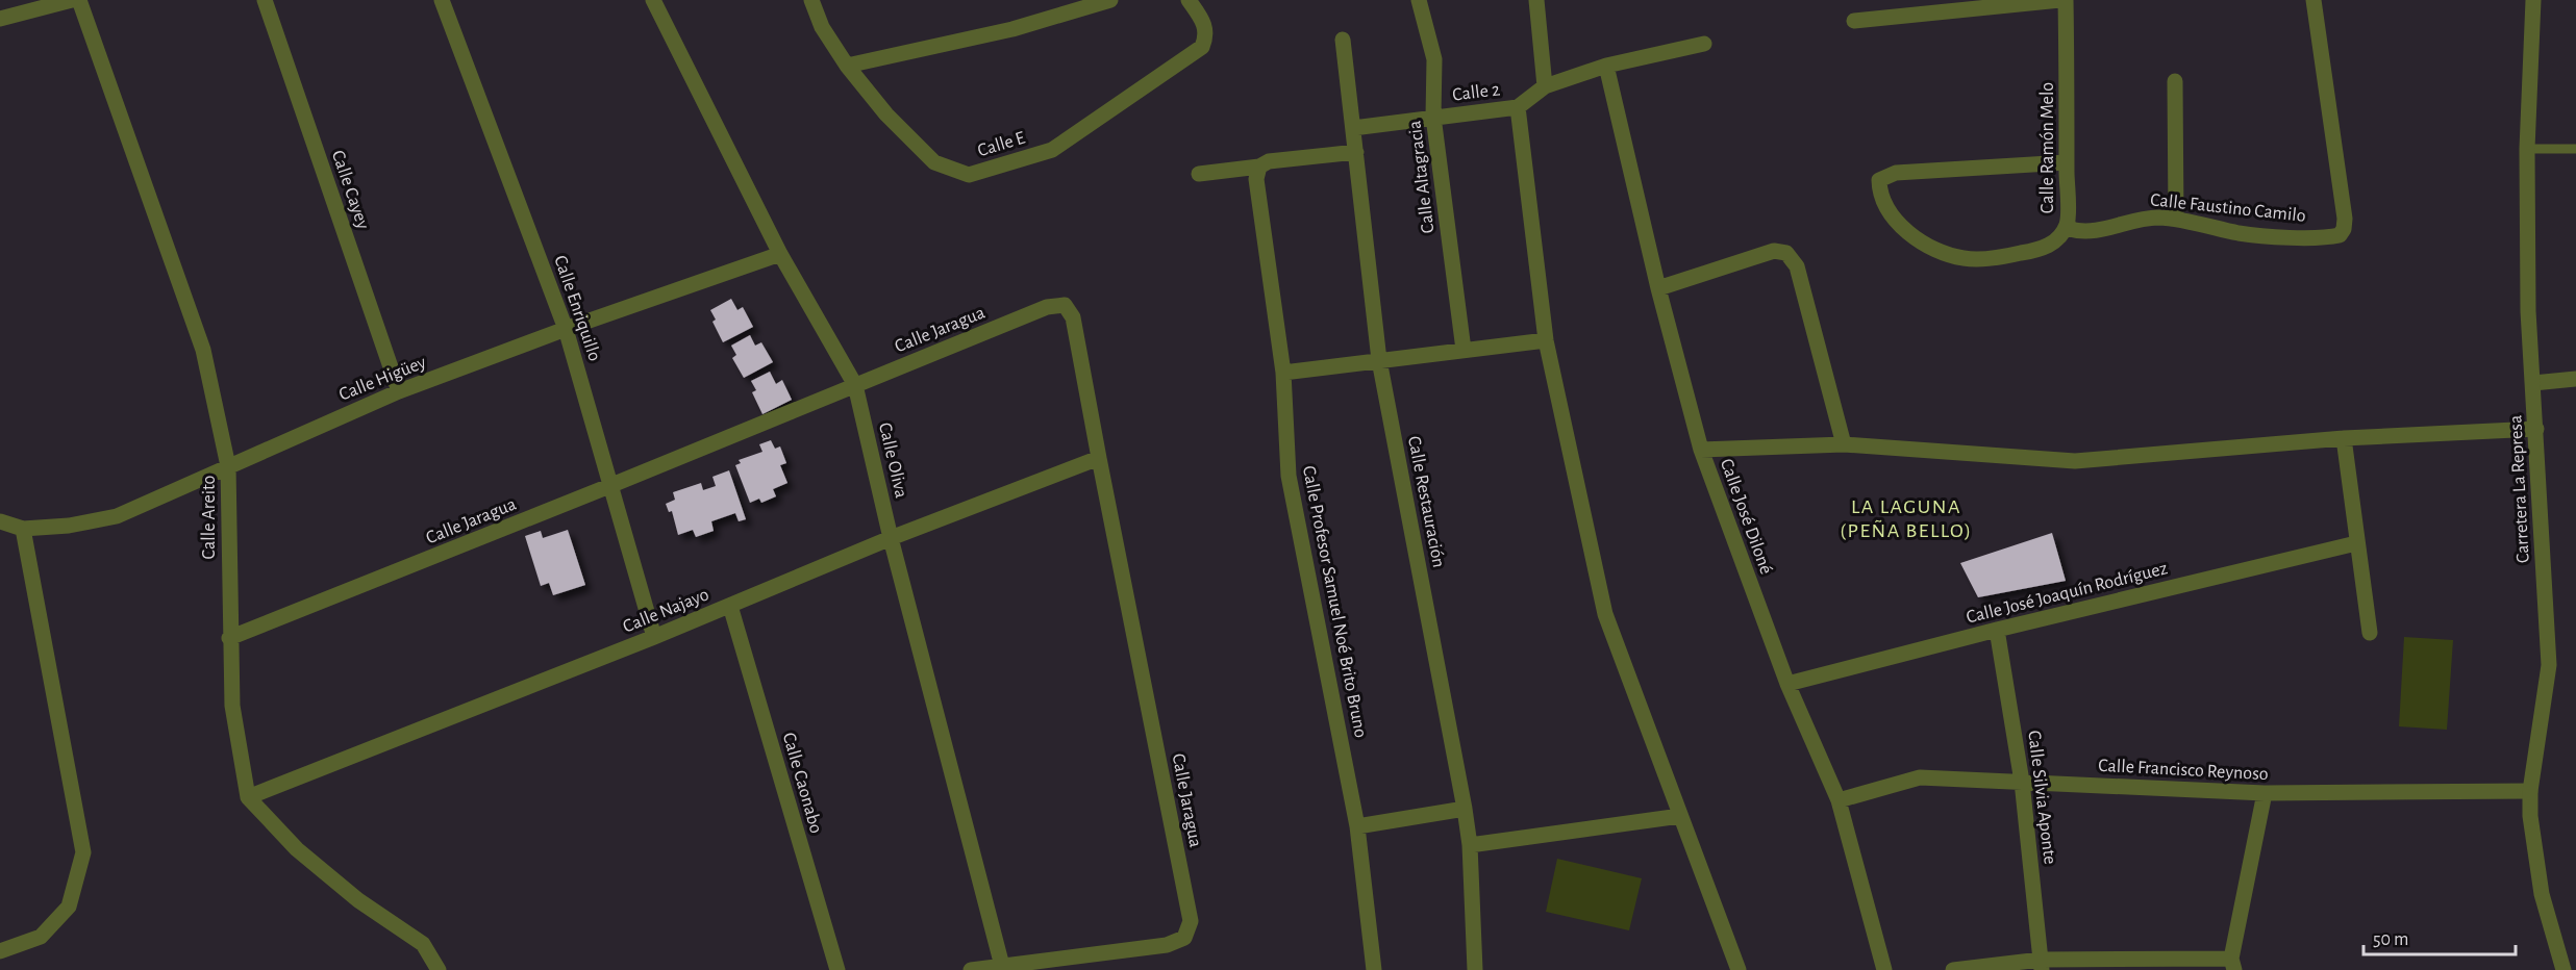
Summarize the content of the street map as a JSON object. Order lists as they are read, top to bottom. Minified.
{"streets":{"street":["Calle 2","Calle E","Calle Ramón Melo","Calle Altagracia","Calle Cayey","Calle Faustino Camilo","Calle Enriquillo","Calle Jaragua","Calle Higüey","Calle Oliva","Carretera La Represa","Calle Restauración","Calle José Diloné","Calle Areito","Calle José Joaquín Rodríguez","Calle Profesor Samuel Noé Brito Bruno","Calle Najayo","Calle Francisco Reynoso","Calle Caonabo","Calle Silvia Aponte"]},"crossings":[["Calle 2","Calle Altagracia"],["Calle 2","Calle Restauración"],["Calle 2","Calle José Diloné"],["Calle Ramón Melo","Calle Faustino Camilo"],["Calle Cayey","Calle Higüey"],["Calle Enriquillo","Calle Jaragua"],["Calle Enriquillo","Calle Higüey"],["Calle Enriquillo","Calle Najayo"],["Calle Jaragua","Calle Oliva"],["Calle Jaragua","Calle Areito"],["Calle Jaragua","Calle Najayo"],["Calle Higüey","Calle Oliva"],["Calle Higüey","Calle Areito"],["Calle Oliva","Calle Najayo"],["Carretera La Represa","Calle Francisco Reynoso"],["Calle José Diloné","Calle José Joaquín Rodríguez"],["Calle José Diloné","Calle Francisco Reynoso"],["Calle Areito","Calle Najayo"],["Calle José Joaquín Rodríguez","Calle Silvia Aponte"],["Calle Najayo","Calle Caonabo"],["Calle Francisco Reynoso","Calle Silvia Aponte"]],"districts":["LA LAGUNA (PEÑA BELLO)"],"scale_bar":"50 m"}
